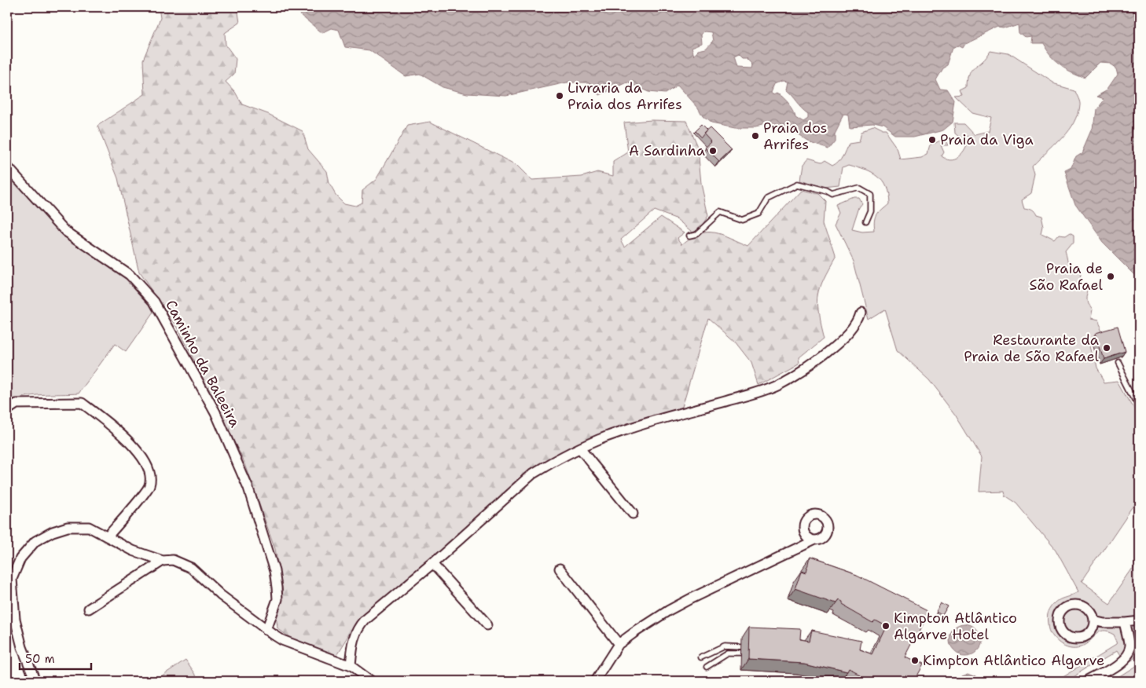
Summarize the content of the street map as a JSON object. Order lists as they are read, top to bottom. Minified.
{"streets":{"street":["Caminho da Baleeira"]},"places":["Livraria da Praia dos Arrifes","Praia dos Arrifes","Praia da Viga","A Sardinha","Praia de São Rafael","Restaurante da Praia de São Rafael","Kimpton Atlântico Algarve Hotel","Kimpton Atlântico Algarve"],"scale_bar":"50 m"}
